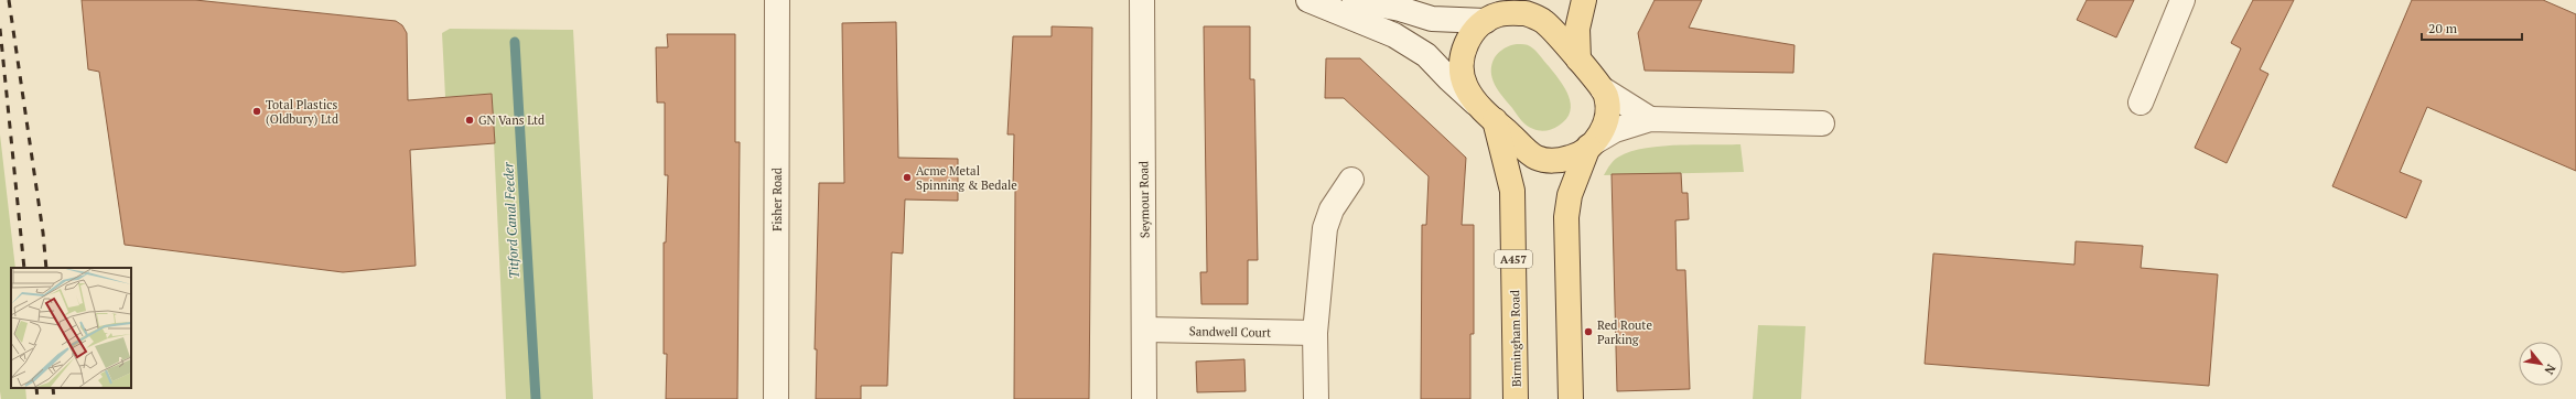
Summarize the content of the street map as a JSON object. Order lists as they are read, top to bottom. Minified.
{"streets":{"main road":["A457","Birmingham Road"],"street":["Fisher Road","Seymour Road","Sandwell Court"]},"crossings":[["Seymour Road","Sandwell Court"]],"water":["Titford Canal Feeder"],"places":["Total Plastics (Oldbury) Ltd","GN Vans Ltd","Acme Metal Spinning & Bedale","Red Route Parking"],"scale_bar":"20 m","north":"bottom right"}
